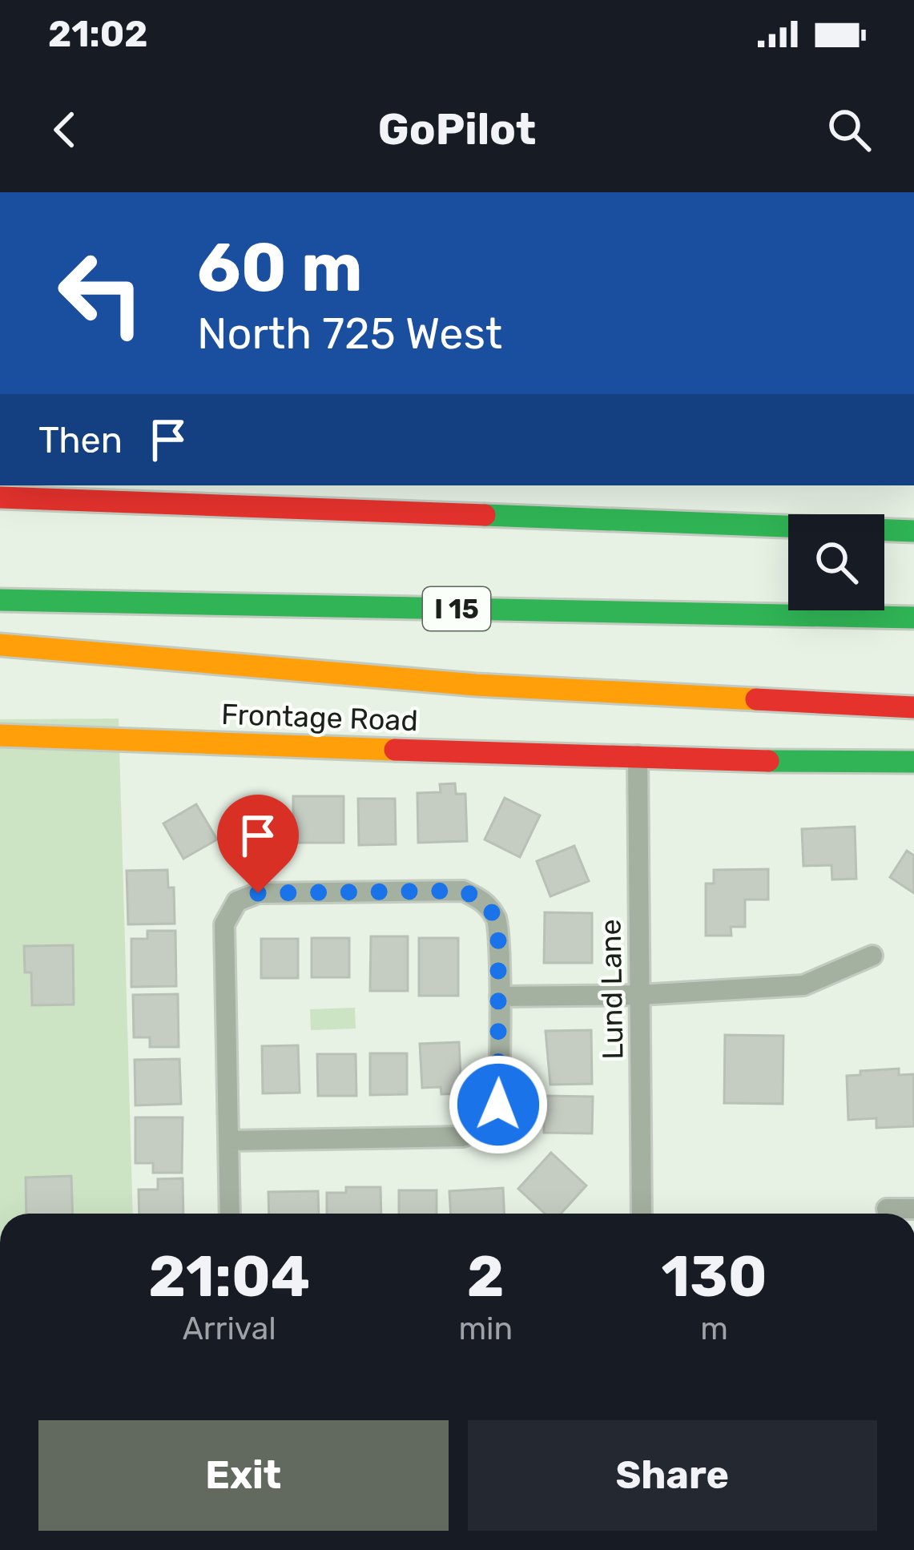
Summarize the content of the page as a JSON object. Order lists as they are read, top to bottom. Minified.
{"streets":{"main road":["I 15","Frontage Road"],"street":["Lund Lane"]},"crossings":[["Frontage Road","Lund Lane"]],"page":{"status":"21:02","header":"GoPilot","turn":["60 m","North 725 West"],"then":"Then","eta":["21:04","Arrival","2","min","130","m"],"buttons":["Exit","Share"]}}
